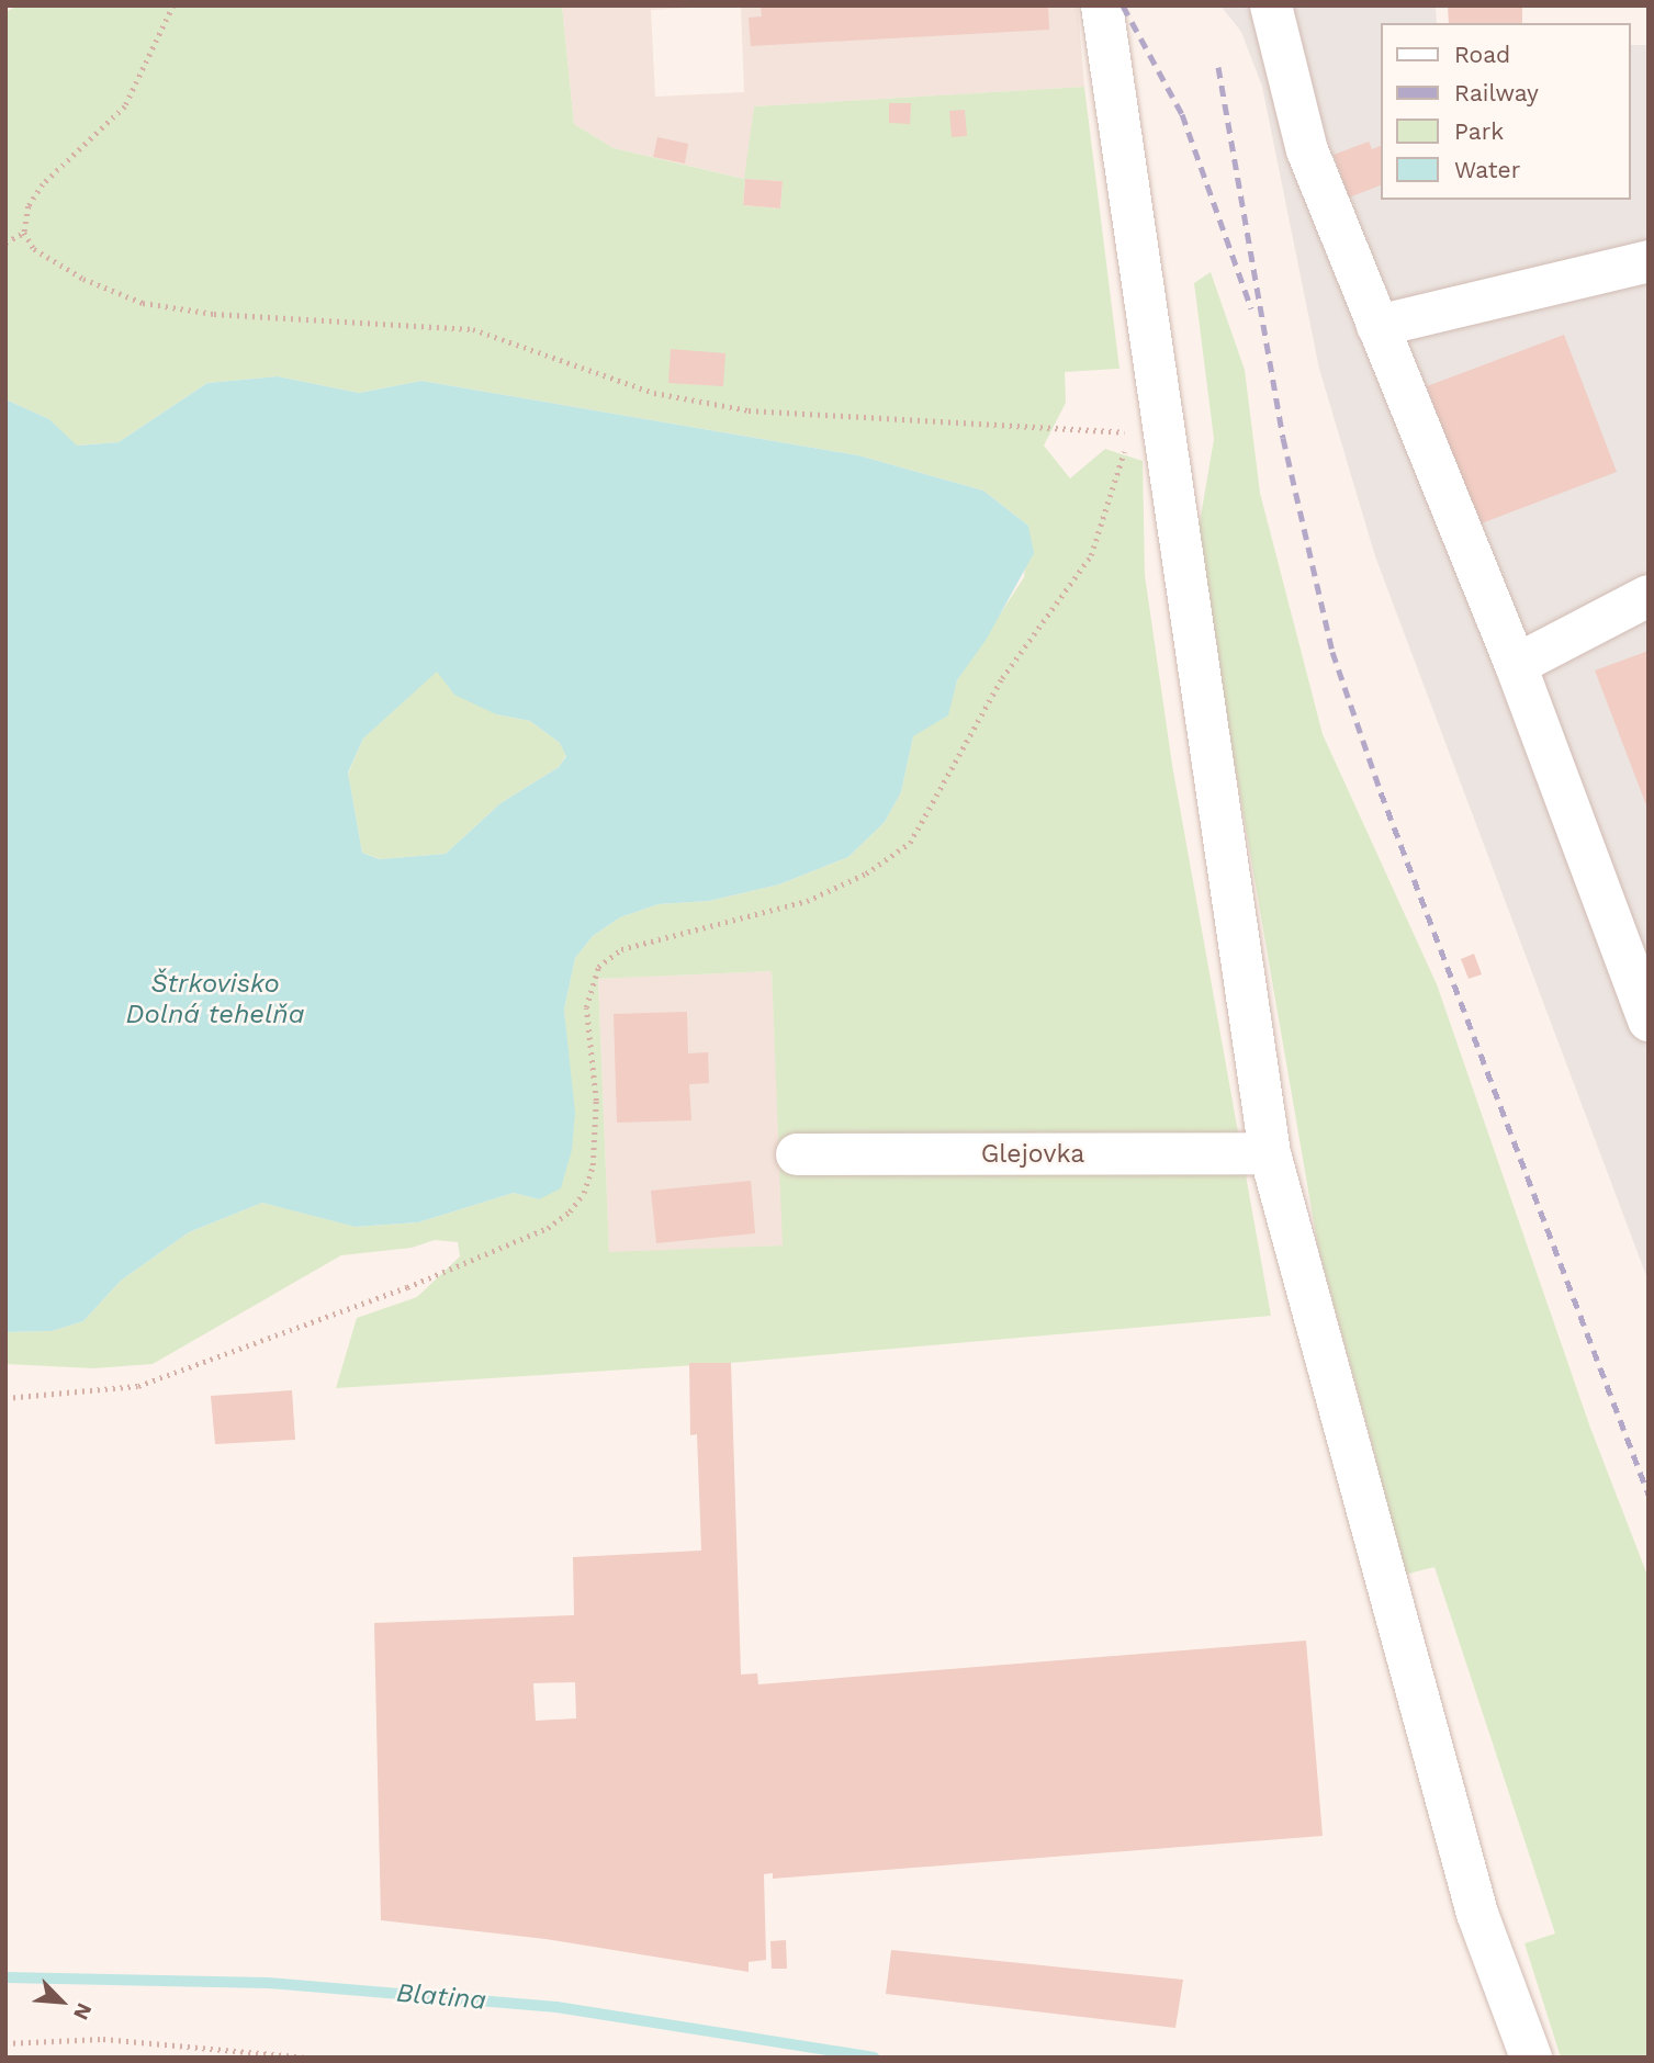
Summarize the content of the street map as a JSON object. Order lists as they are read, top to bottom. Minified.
{"streets":{"street":["Glejovka"]},"water":["Štrkovisko Dolná tehelňa","Blatina"],"legend":["Road","Railway","Park","Water"],"north":"bottom right"}
